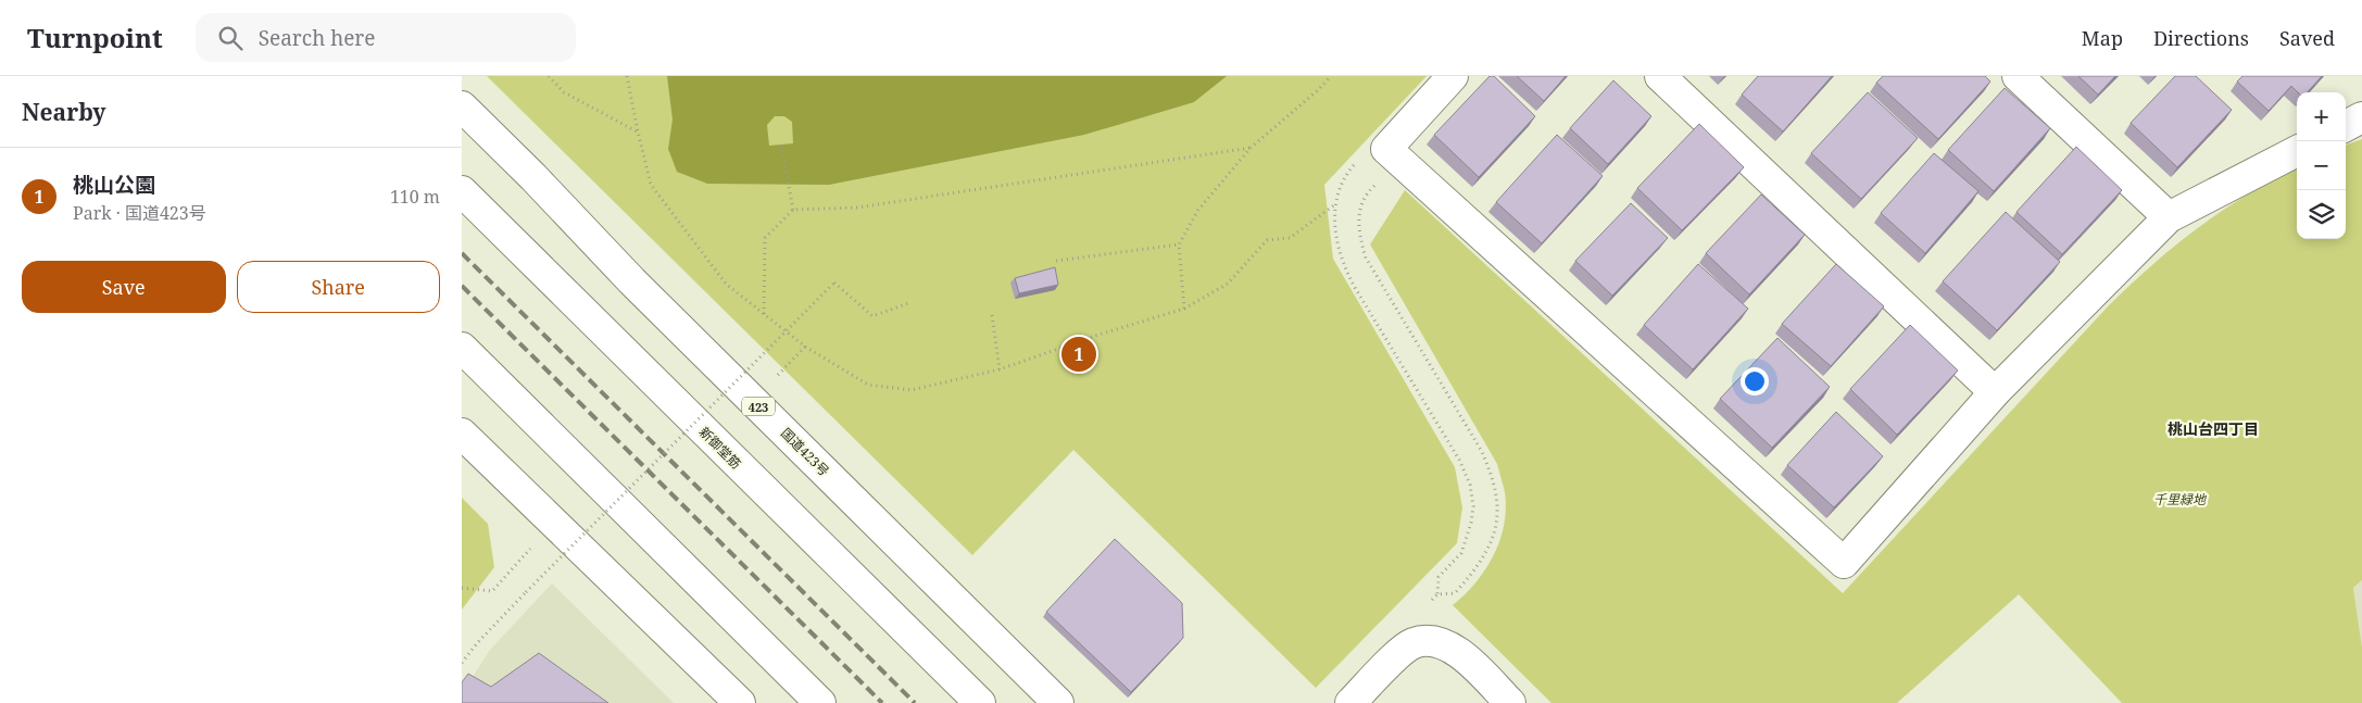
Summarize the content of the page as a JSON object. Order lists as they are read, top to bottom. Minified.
{"streets":{"main road":["423","新御堂筋","国道423号"]},"districts":["桃山台四丁目"],"parks":["千里緑地"],"page":{"header":"Turnpoint","search":"Search here","nav":["Map","Directions","Saved"],"heading":"Nearby","map_buttons":["+","−"],"list":[{"mark":"1","name":"桃山公園","note":"Park · 国道423号","value":"110 m"}],"buttons":["Save","Share"],"pins":"1"}}
